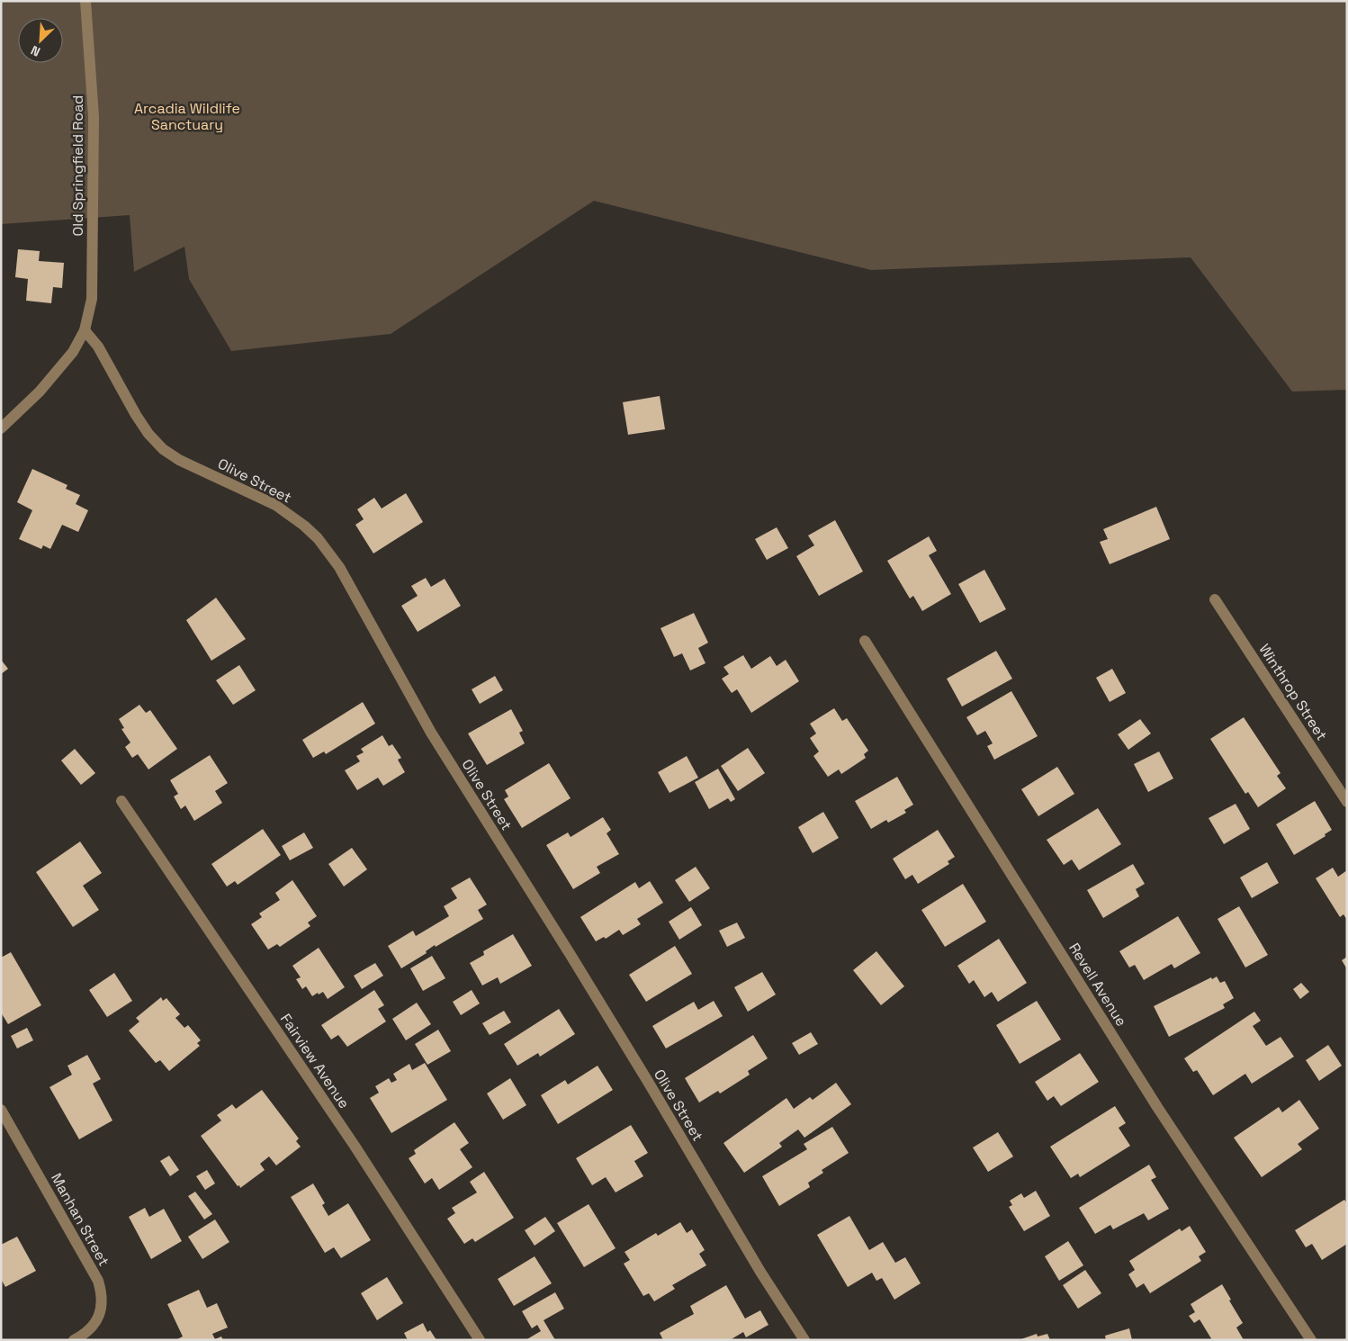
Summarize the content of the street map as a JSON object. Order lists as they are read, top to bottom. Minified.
{"streets":{"street":["Old Springfield Road","Olive Street","Winthrop Street","Revell Avenue","Fairview Avenue","Manhan Street"]},"crossings":[["Old Springfield Road","Olive Street"]],"parks":["Arcadia Wildlife Sanctuary"],"north":"bottom left"}
